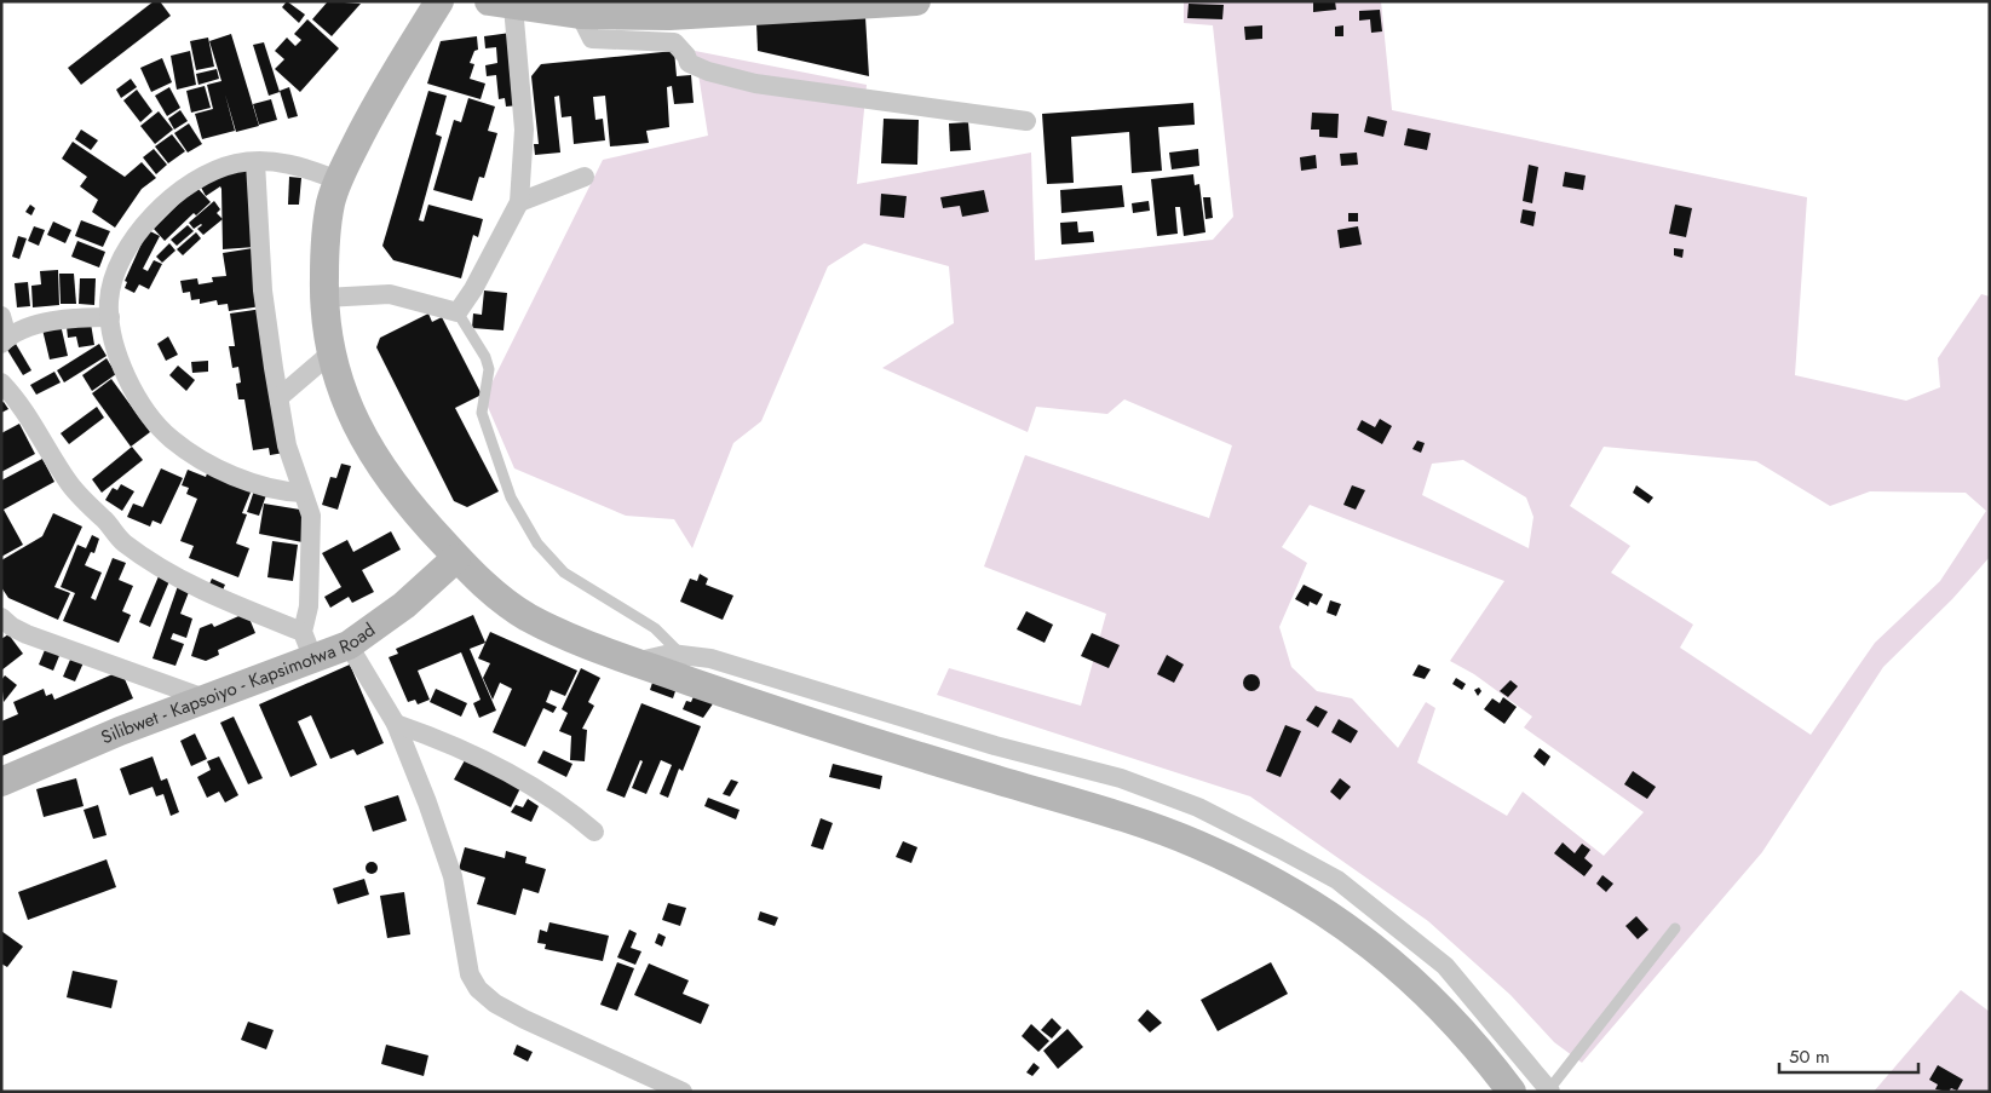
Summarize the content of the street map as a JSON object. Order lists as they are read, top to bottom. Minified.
{"streets":{"main road":["Silibwet - Kapsoiyo - Kapsimotwa Road"]},"scale_bar":"50 m"}
